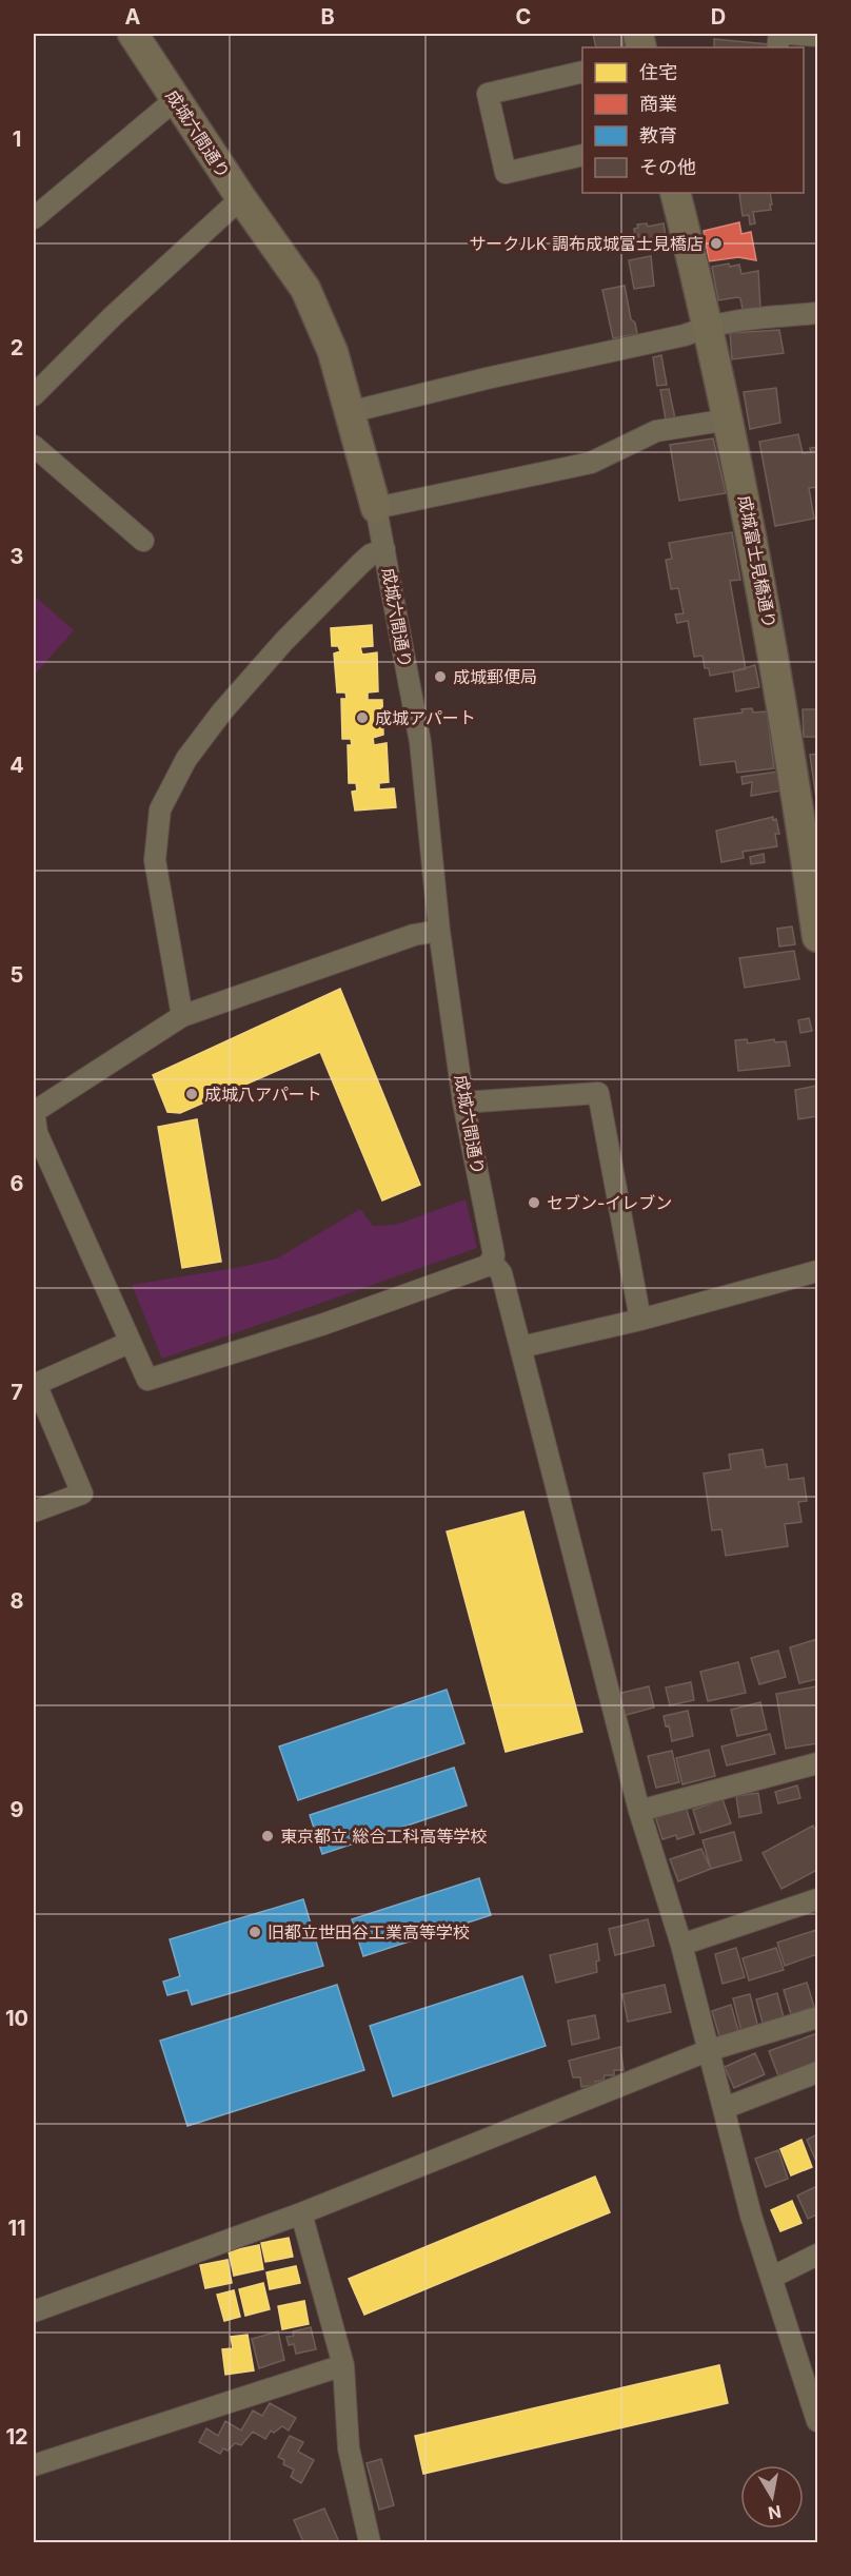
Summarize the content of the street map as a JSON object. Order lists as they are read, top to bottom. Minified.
{"streets":{"street":["成城六間通り","成城富士見橋通り"]},"places":["サークルK 調布成城富士見橋店","成城郵便局","成城アパート","成城八アパート","セブン-イレブン","東京都立 総合工科高等学校","旧都立世田谷工業高等学校"],"legend":["住宅","商業","教育","その他"],"north":"bottom","grid":{"columns":["A","B","C","D"],"rows":["1","2","3","4","5","6","7","8","9","10","11","12"]}}
